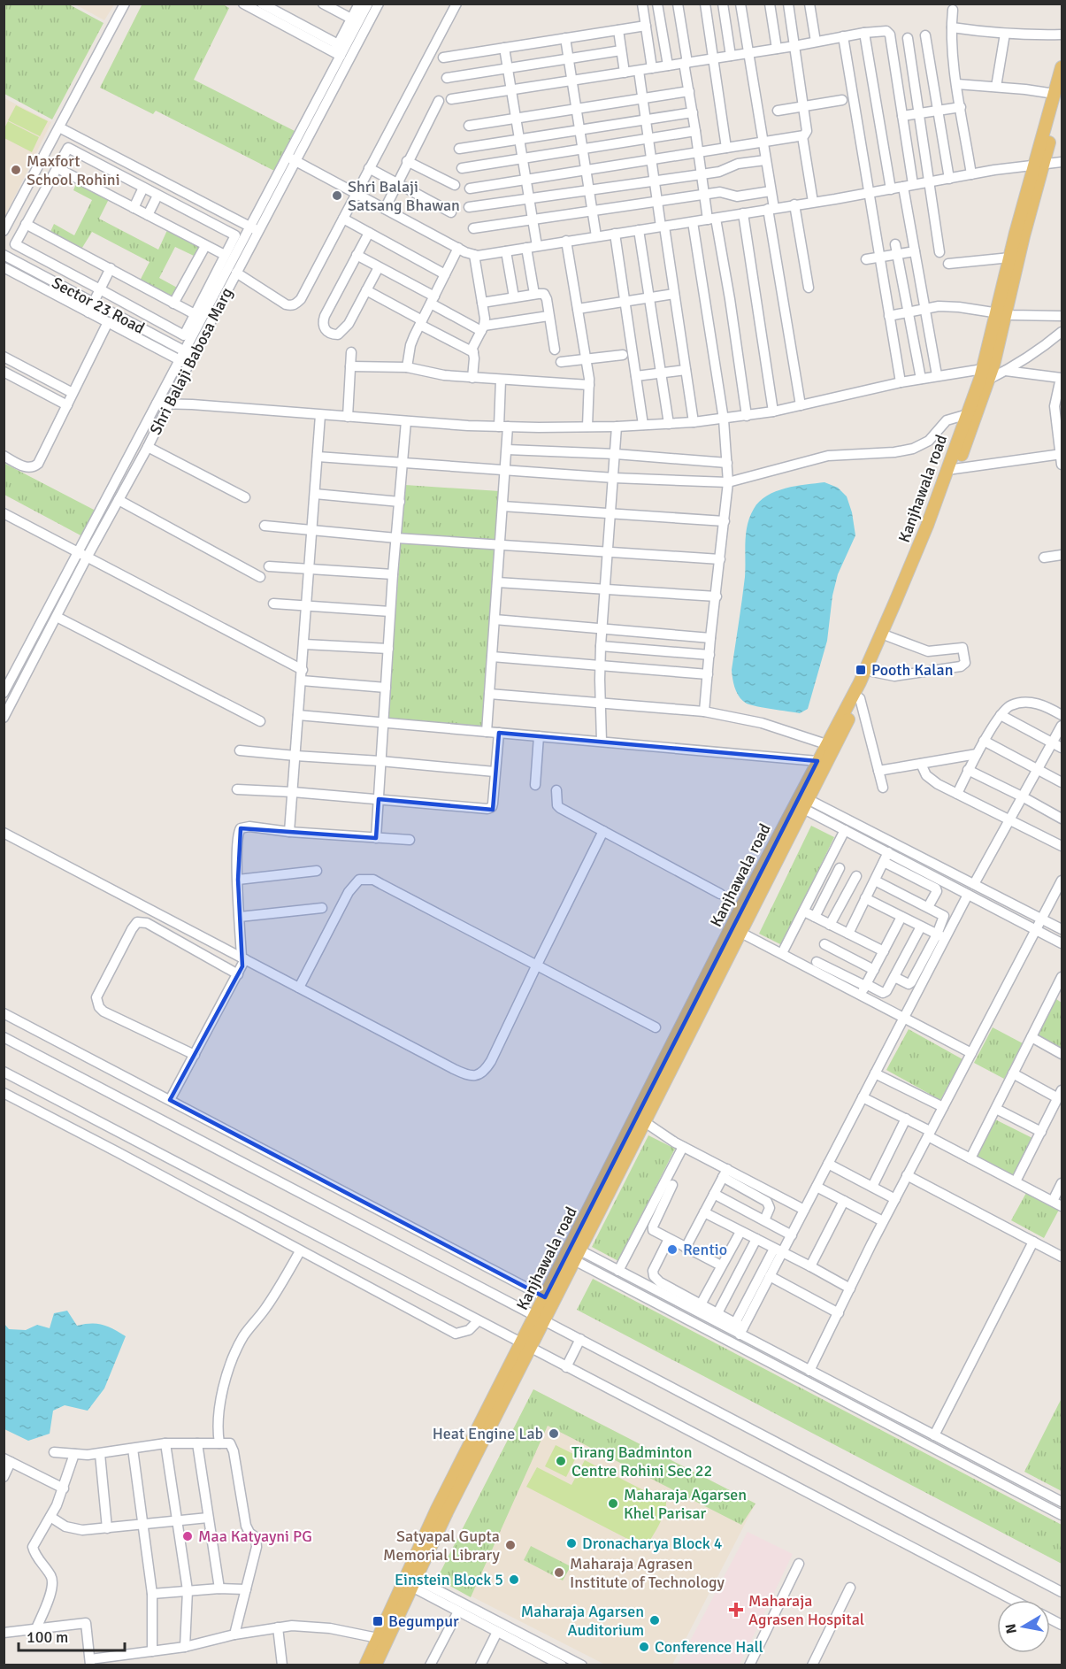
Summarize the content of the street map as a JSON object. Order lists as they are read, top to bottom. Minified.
{"streets":{"main road":["Kanjhawala road"],"street":["Sector 23 Road","Shri Balaji Babosa Marg"]},"crossings":[["Sector 23 Road","Shri Balaji Babosa Marg"]],"places":{"other":["Maxfort School Rohini","Shri Balaji Satsang Bhawan","Rentio","Heat Engine Lab","Tirang Badminton Centre Rohini Sec 22","Maharaja Agarsen Khel Parisar","Maa Katyayni PG","Dronacharya Block 4","Satyapal Gupta Memorial Library","Maharaja Agrasen Institute of Technology","Einstein Block 5","Maharaja Agarsen Auditorium","Conference Hall"],"transit":["Pooth Kalan","Begumpur"],"health":["Maharaja Agrasen Hospital"]},"scale_bar":"100 m","north":"left"}
